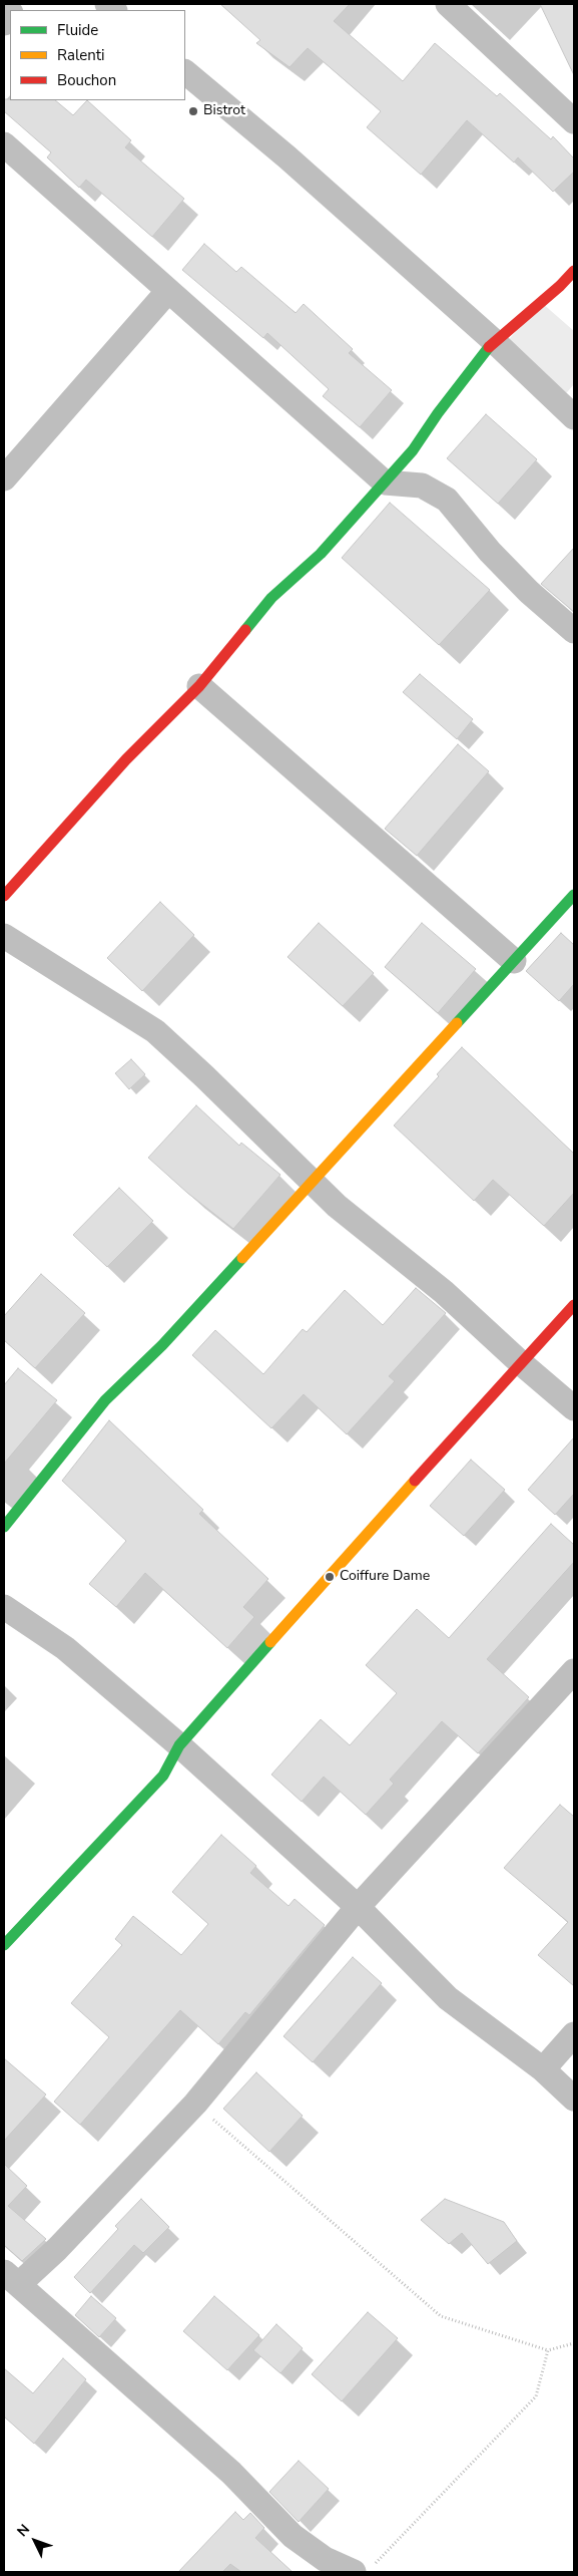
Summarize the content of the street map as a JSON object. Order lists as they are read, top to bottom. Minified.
{"places":["Bistrot","Coiffure Dame"],"legend":["Fluide","Ralenti","Bouchon"],"north":"top left"}
